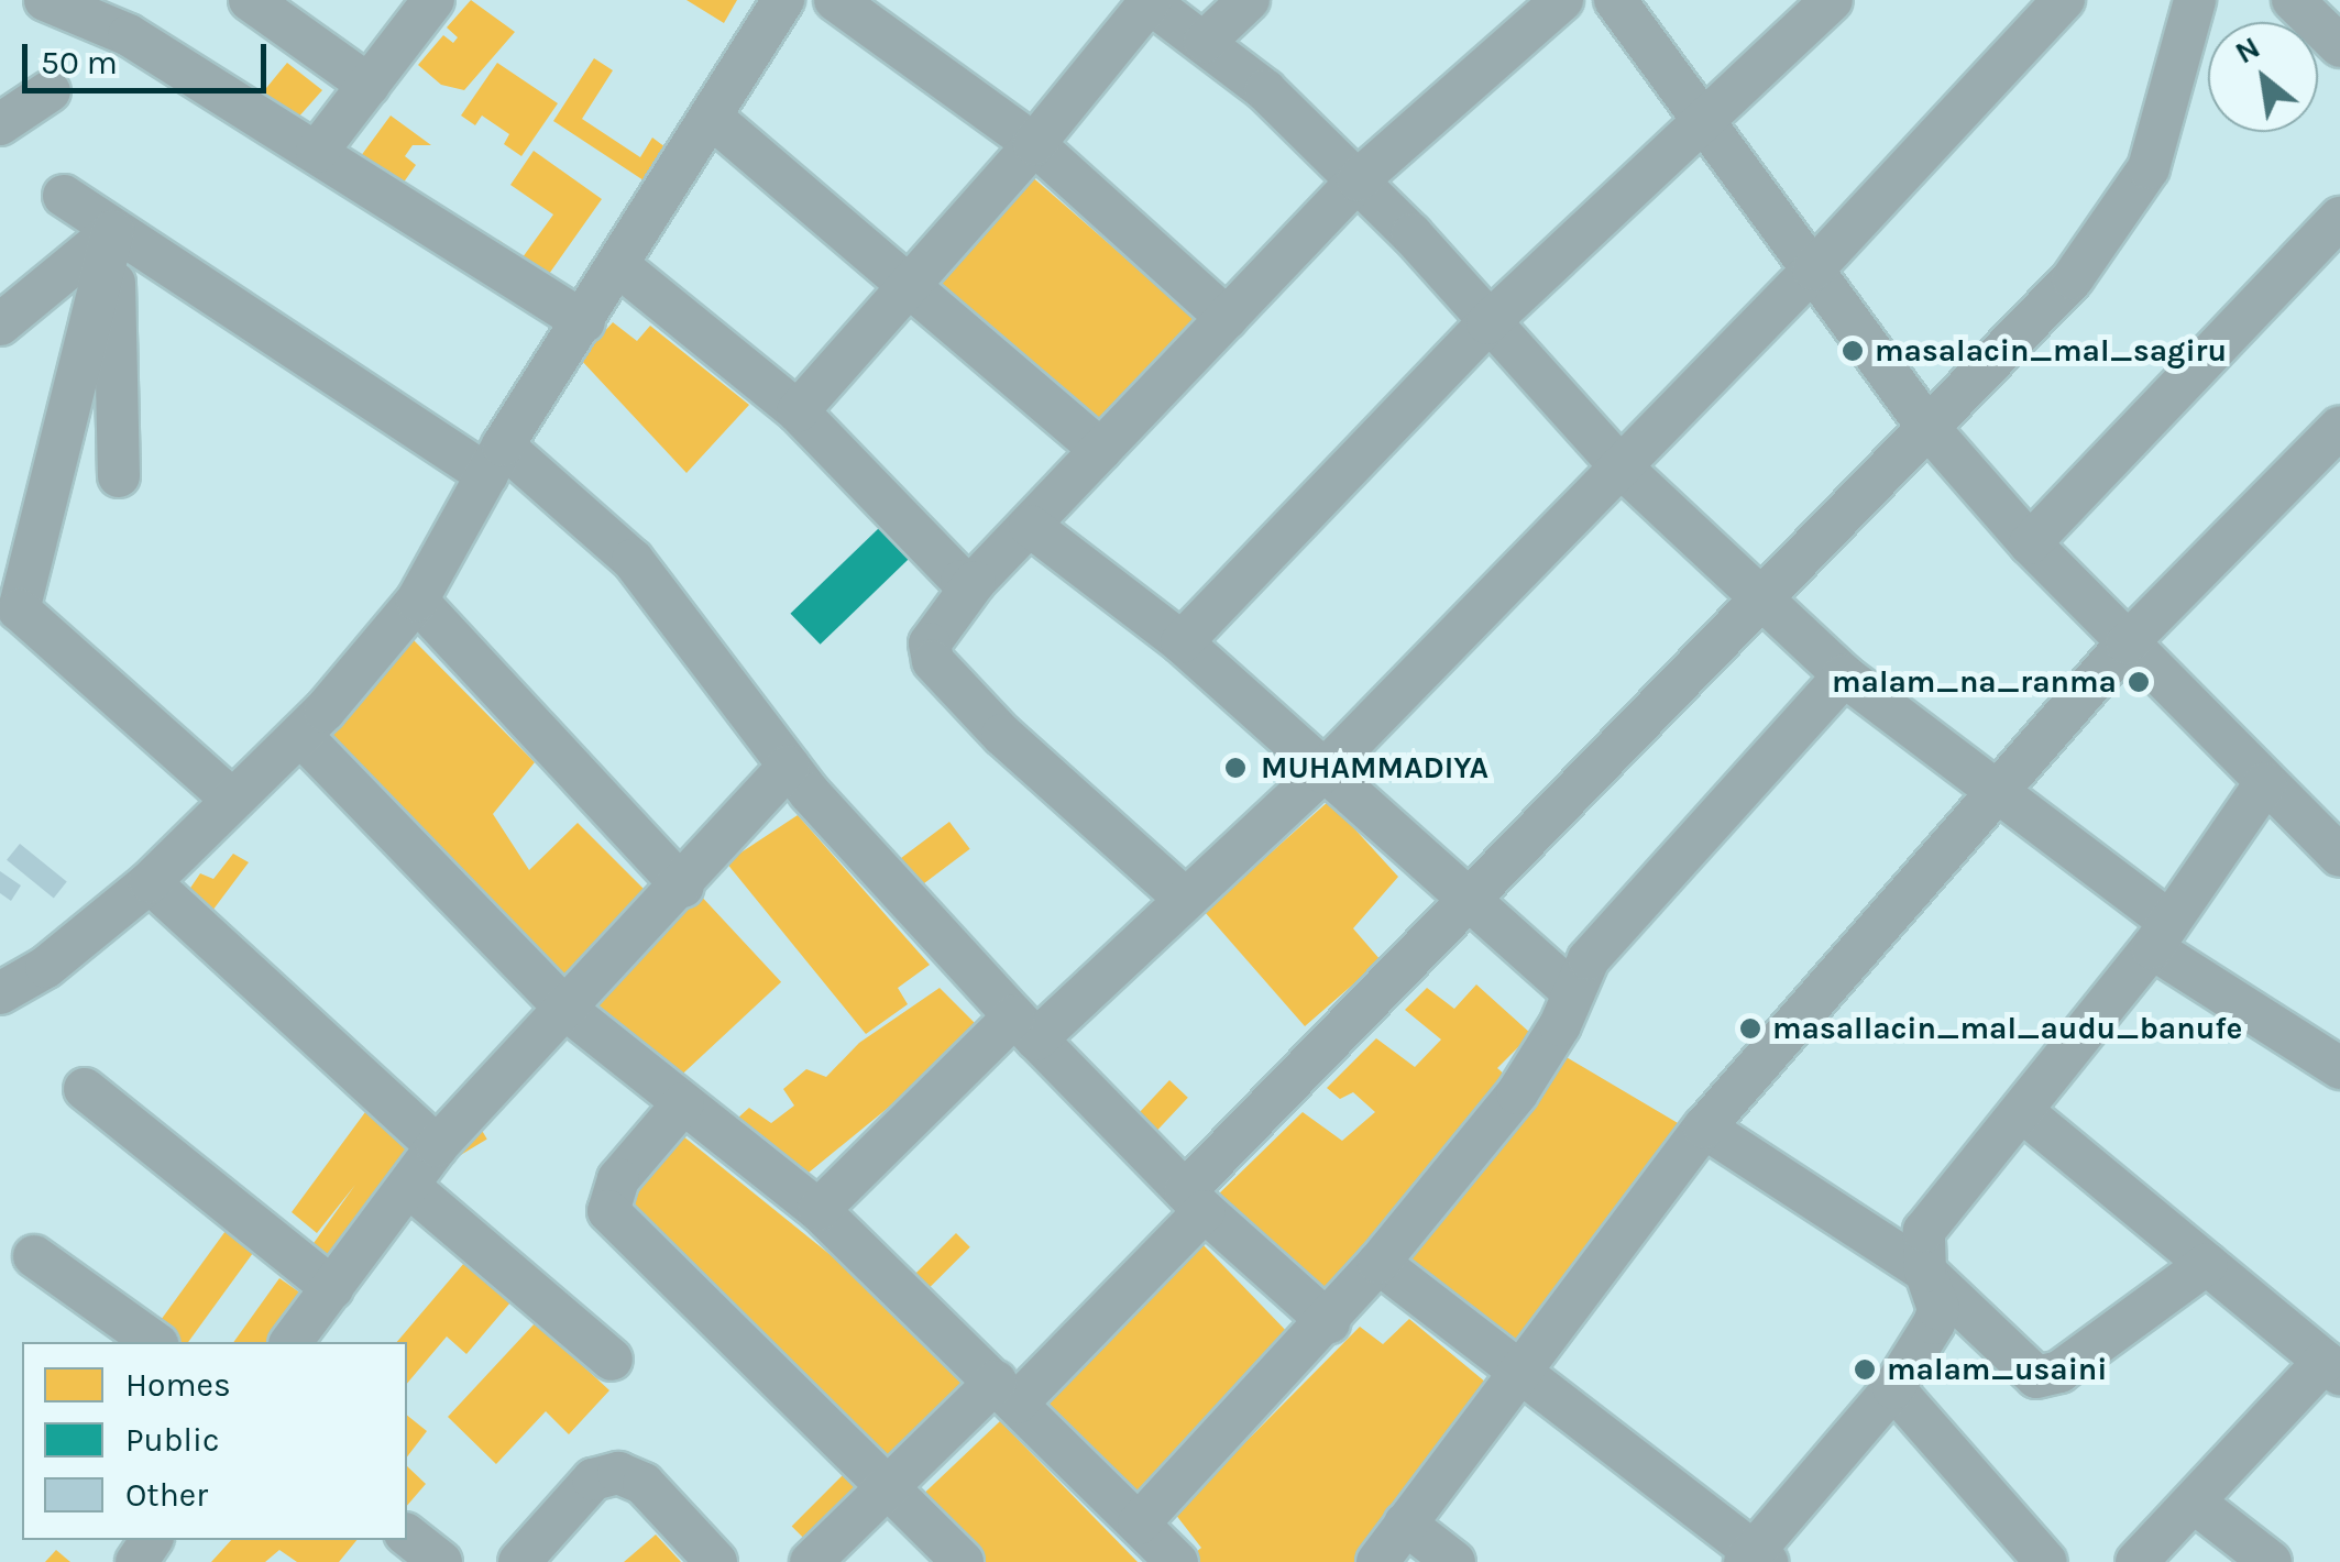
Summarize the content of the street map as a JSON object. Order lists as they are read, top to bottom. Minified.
{"places":["masalacin_mal_sagiru","malam_na_ranma","MUHAMMADIYA","masallacin_mal_audu_banufe","malam_usaini"],"legend":["Homes","Public","Other"],"scale_bar":"50 m","north":"top left"}
